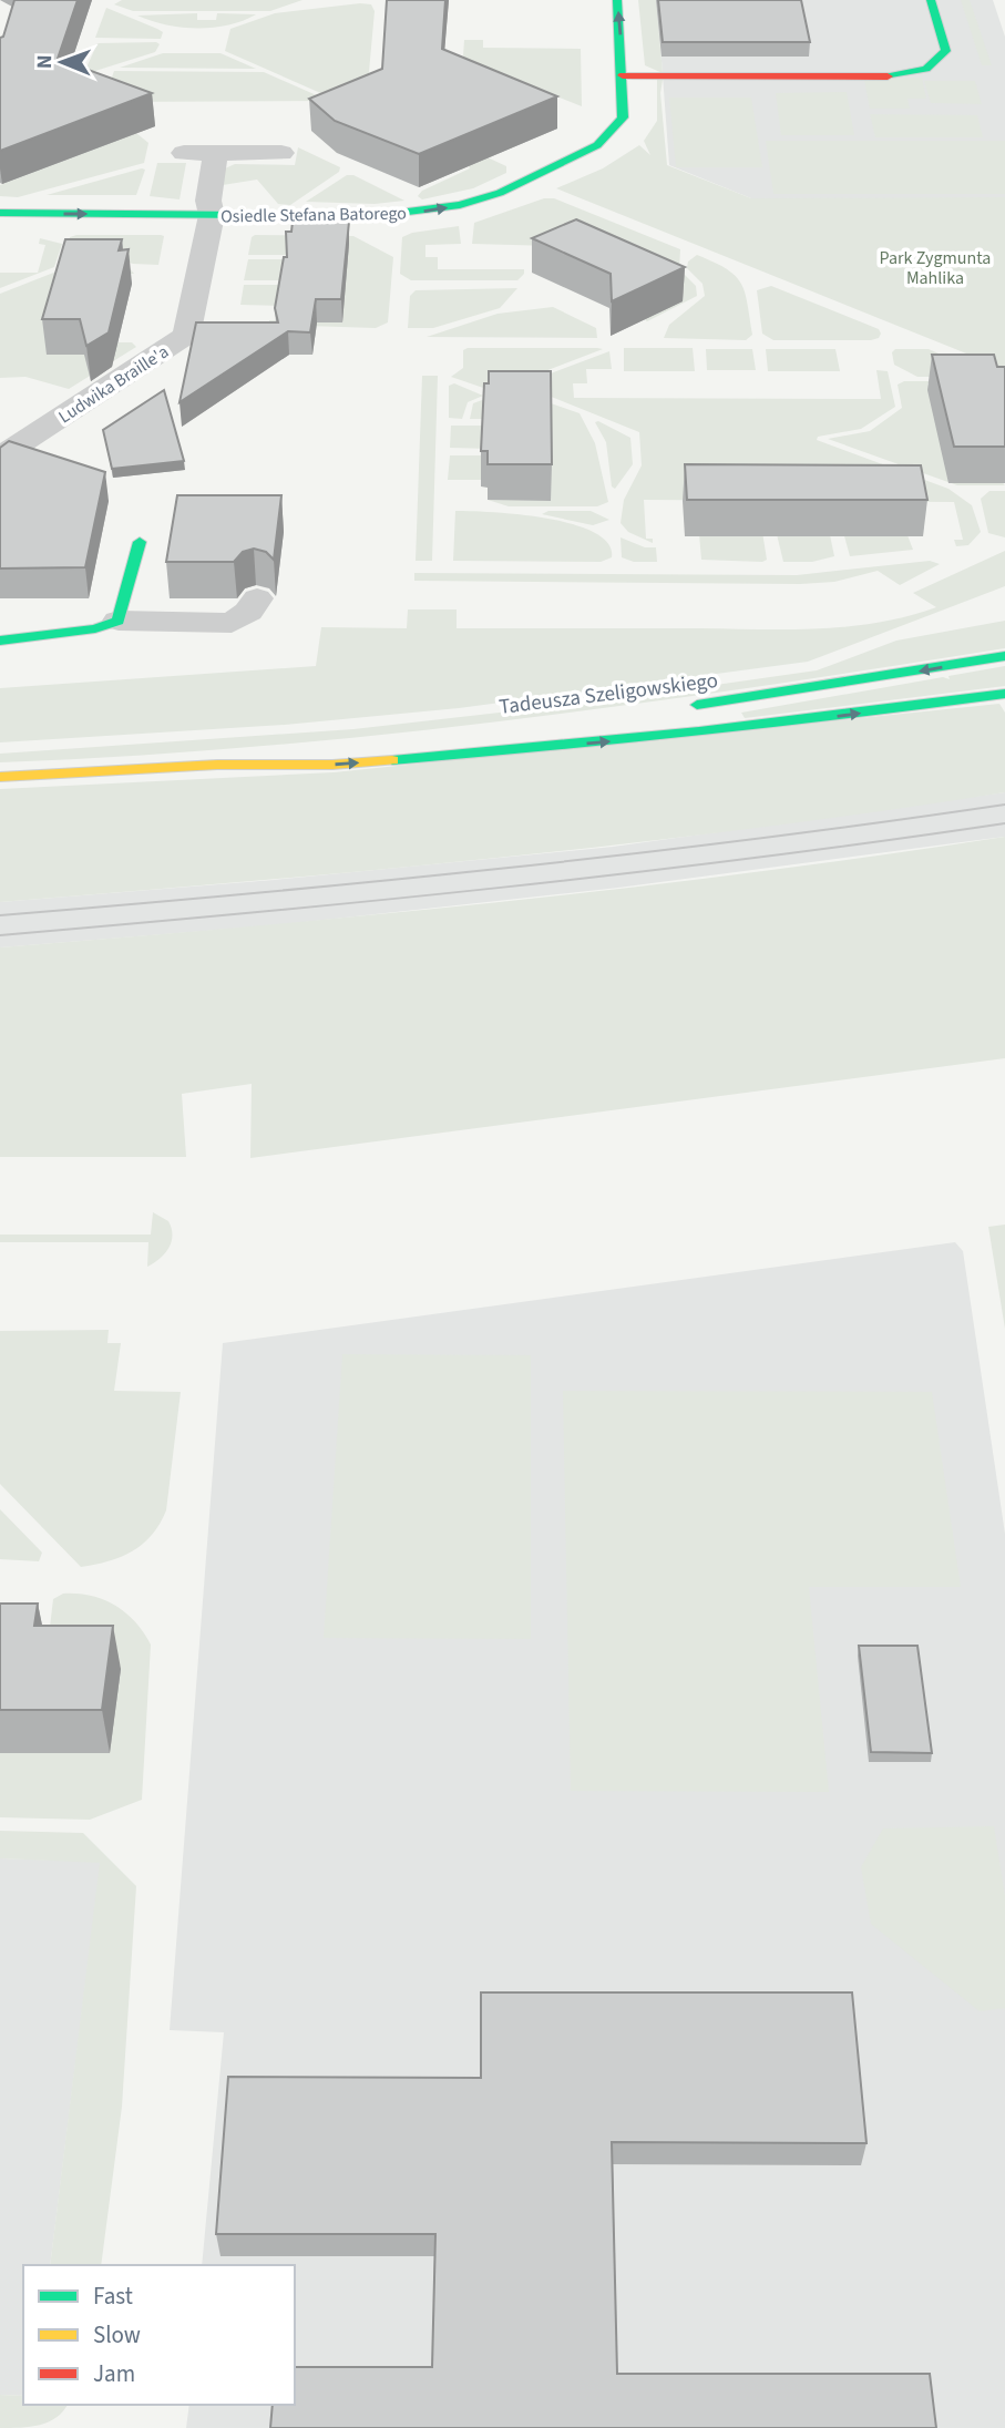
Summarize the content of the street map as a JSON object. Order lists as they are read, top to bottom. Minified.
{"streets":{"street":["Osiedle Stefana Batorego","Ludwika Braille'a","Tadeusza Szeligowskiego"]},"crossings":[["Osiedle Stefana Batorego","Ludwika Braille'a"]],"one_way":["Osiedle Stefana Batorego"],"parks":["Park Zygmunta Mahlika"],"legend":["Fast","Slow","Jam"],"north":"left"}
